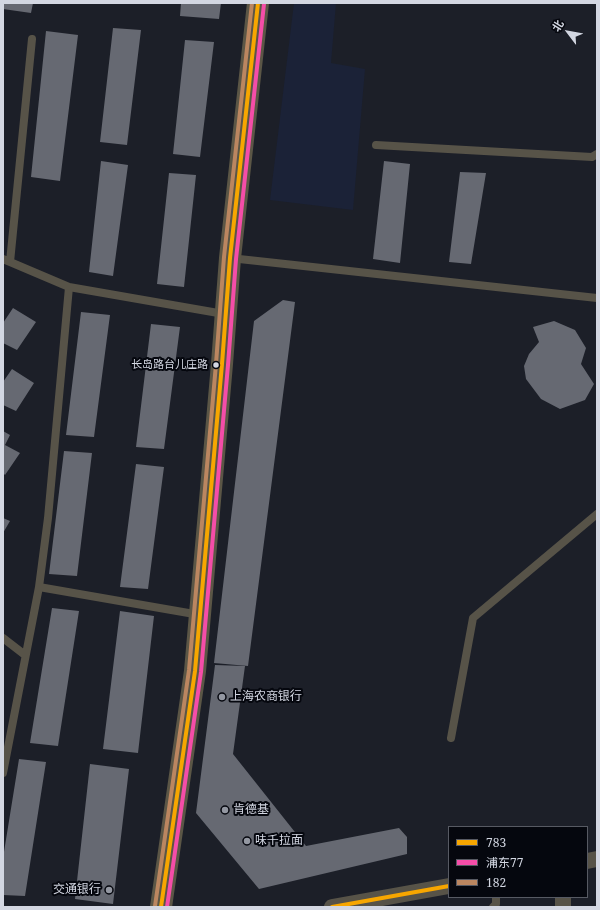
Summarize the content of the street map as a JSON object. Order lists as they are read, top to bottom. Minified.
{"places":["长岛路台儿庄路","上海农商银行","肯德基","味千拉面","交通银行"],"lines":["transit line 783","transit line 182","transit line 浦东77"],"legend":["783","浦东77","182"],"north":"top left"}
